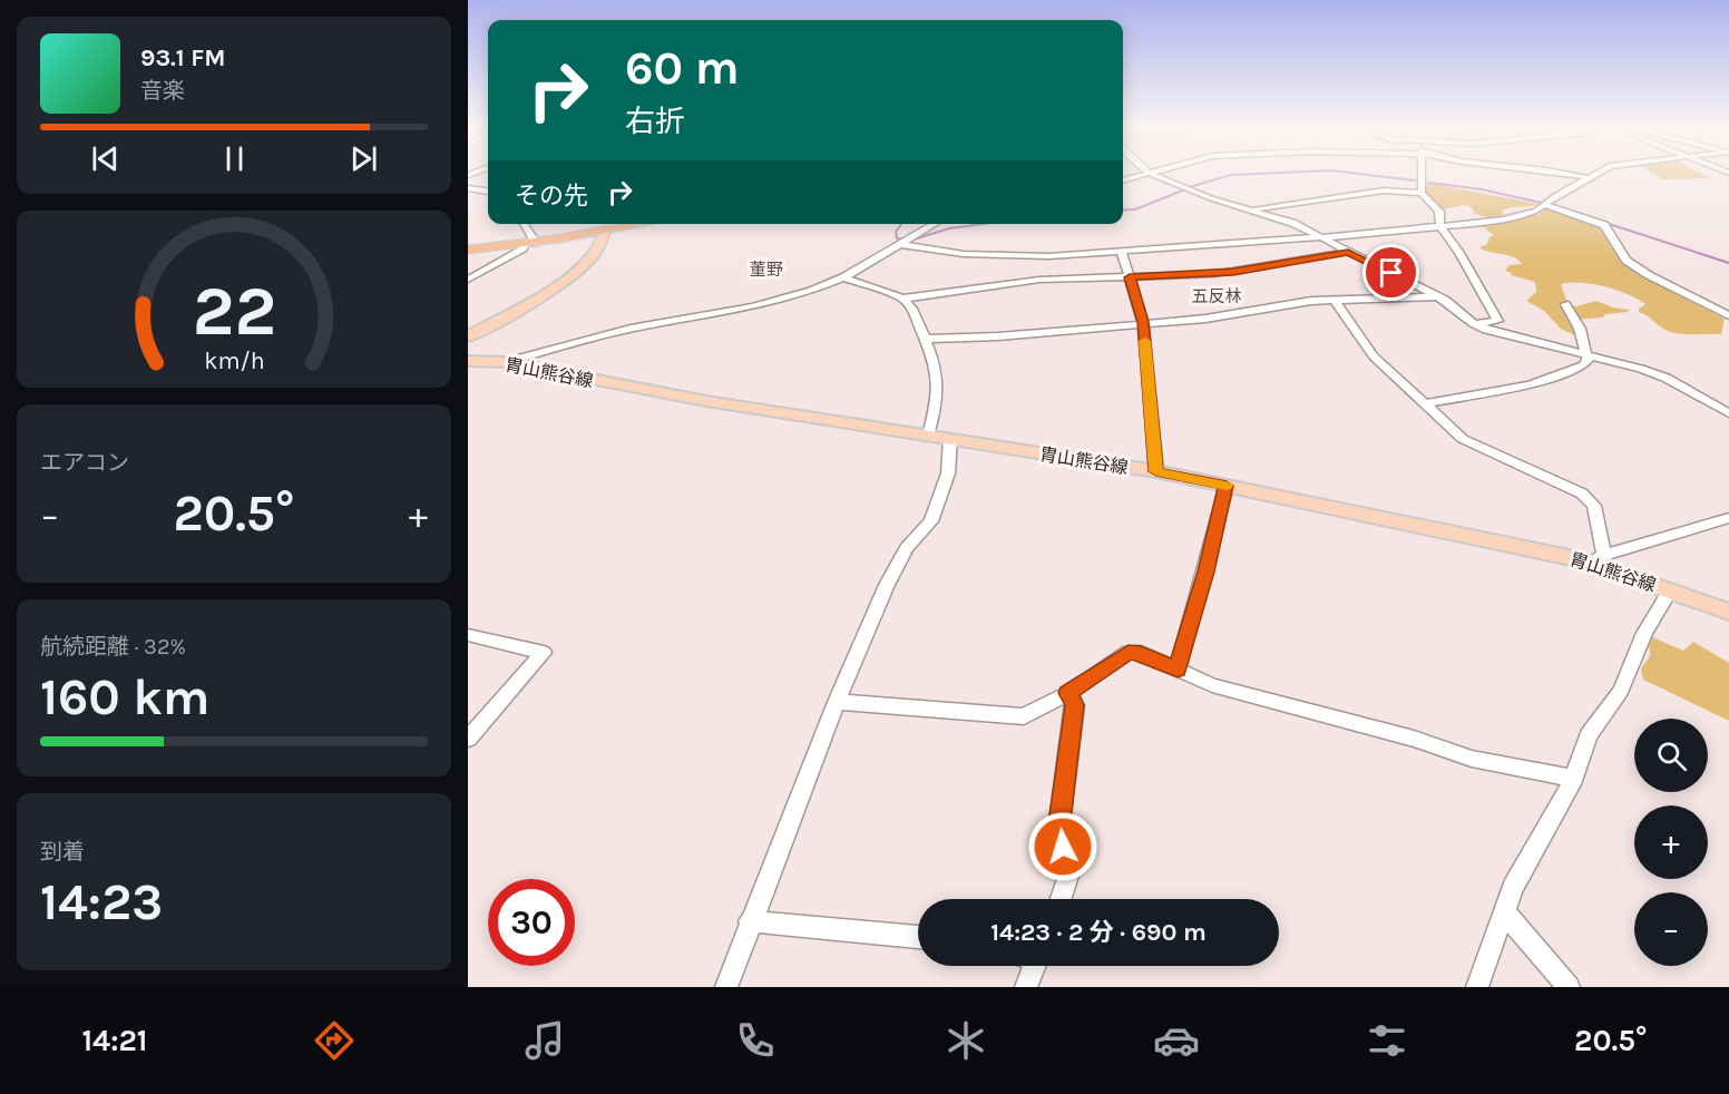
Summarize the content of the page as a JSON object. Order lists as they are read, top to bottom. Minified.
{"streets":{"main road":["胄山熊谷線"]},"districts":["董野","五反林"],"page":{"turn":["60 m","右折"],"song":["93.1 FM","音楽"],"then":"その先","tile":["エアコン",["航続距離 · 32%","160 km"],["到着","14:23"]],"heat":["−","20.5°","+"],"map_buttons":["+","−"],"limit":"30","trip":"14:23 · 2 分 · 690 m","tabs":["14:21","20.5°"],"gauge":["22","km/h"]}}
